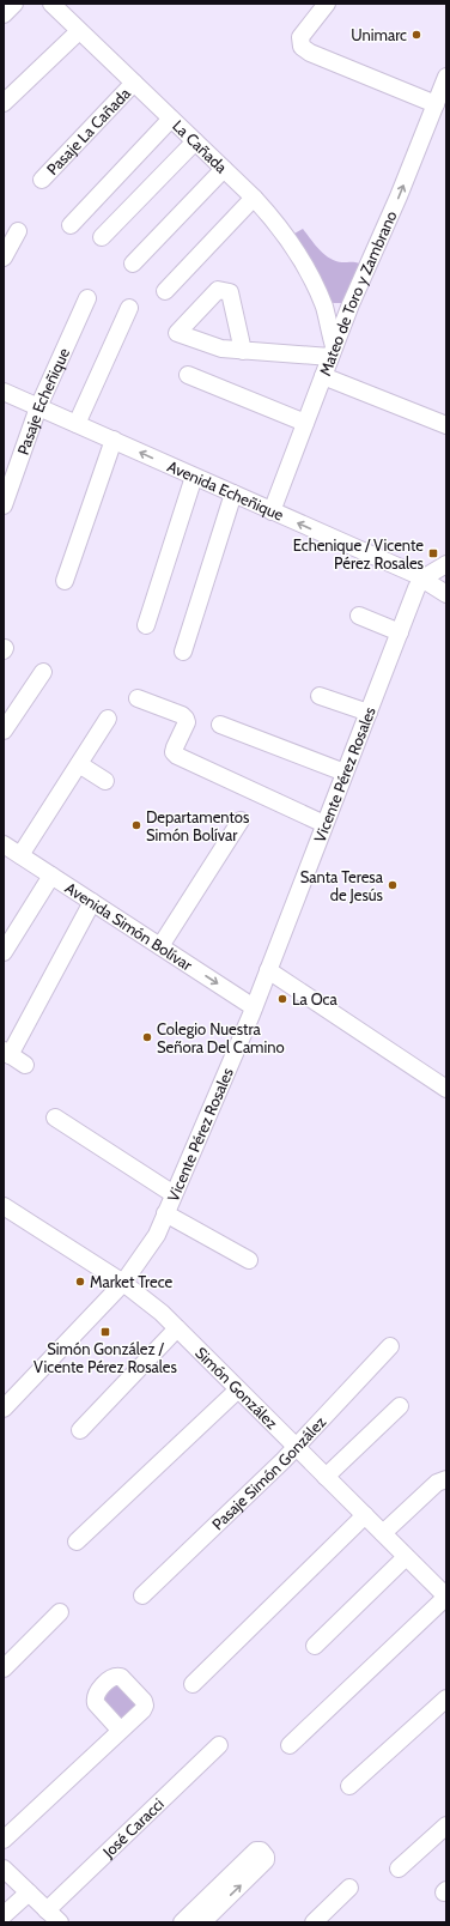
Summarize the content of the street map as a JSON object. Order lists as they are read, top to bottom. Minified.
{"streets":{"street":["Pasaje La Cañada","La Cañada","Mateo de Toro y Zambrano","Pasaje Echeñique","Avenida Echeñique","Vicente Pérez Rosales","Avenida Simón Bolívar","Simón González","Pasaje Simón González","José Caracci"]},"crossings":[["Pasaje La Cañada","La Cañada"],["La Cañada","Mateo de Toro y Zambrano"],["Mateo de Toro y Zambrano","Avenida Echeñique"],["Pasaje Echeñique","Avenida Echeñique"],["Avenida Echeñique","Vicente Pérez Rosales"],["Vicente Pérez Rosales","Avenida Simón Bolívar"],["Vicente Pérez Rosales","Simón González"],["Simón González","Pasaje Simón González"]],"one_way":["Mateo de Toro y Zambrano","Avenida Simón Bolívar"],"places":{"other":["Unimarc","Departamentos Simón Bolívar","Santa Teresa de Jesús","La Oca","Colegio Nuestra Señora Del Camino","Market Trece"],"transit":["Echenique / Vicente Pérez Rosales","Simón González / Vicente Pérez Rosales"]}}
